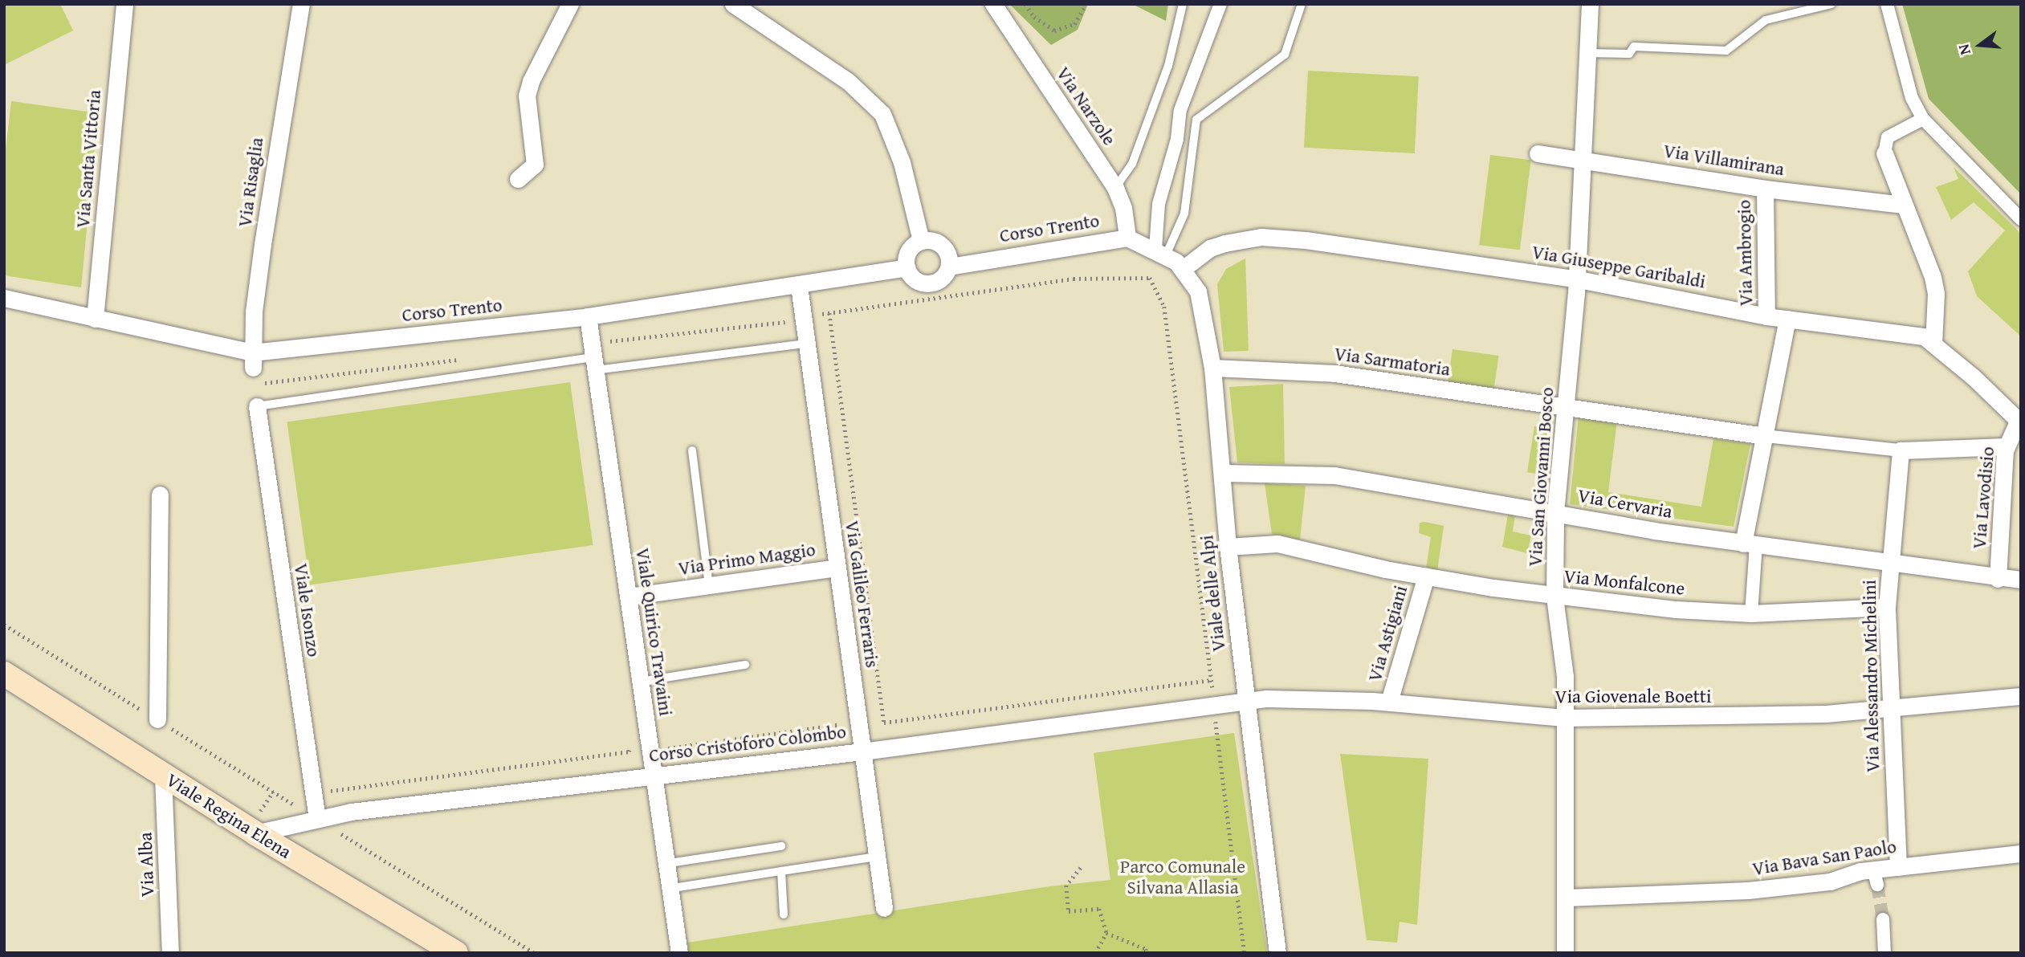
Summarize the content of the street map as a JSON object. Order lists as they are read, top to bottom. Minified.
{"streets":{"main road":["Viale Regina Elena"],"street":["Via Narzole","Via Santa Vittoria","Via Villamirana","Via Risaglia","Corso Trento","Via Ambrogio","Via Giuseppe Garibaldi","Via Sarmatoria","Via San Giovanni Bosco","Via Lavodisio","Via Cervaria","Via Primo Maggio","Via Monfalcone","Viale delle Alpi","Via Galileo Ferraris","Viale Isonzo","Viale Quirico Travaini","Via Astigiani","Via Alessandro Michelini","Via Giovenale Boetti","Corso Cristoforo Colombo","Via Bava San Paolo","Via Alba"]},"crossings":[["Via Narzole","Corso Trento"],["Via Santa Vittoria","Corso Trento"],["Via Villamirana","Via Ambrogio"],["Via Villamirana","Via San Giovanni Bosco"],["Via Risaglia","Corso Trento"],["Corso Trento","Via Galileo Ferraris"],["Corso Trento","Viale Quirico Travaini"],["Via Ambrogio","Via Giuseppe Garibaldi"],["Via Giuseppe Garibaldi","Via San Giovanni Bosco"],["Via Giuseppe Garibaldi","Via Lavodisio"],["Via Giuseppe Garibaldi","Viale delle Alpi"],["Via Sarmatoria","Via San Giovanni Bosco"],["Via Sarmatoria","Viale delle Alpi"],["Via San Giovanni Bosco","Via Cervaria"],["Via San Giovanni Bosco","Via Monfalcone"],["Via San Giovanni Bosco","Via Giovenale Boetti"],["Via San Giovanni Bosco","Via Bava San Paolo"],["Via Lavodisio","Via Cervaria"],["Via Cervaria","Viale delle Alpi"],["Via Cervaria","Via Alessandro Michelini"],["Via Primo Maggio","Via Galileo Ferraris"],["Via Primo Maggio","Viale Quirico Travaini"],["Via Monfalcone","Viale delle Alpi"],["Via Monfalcone","Via Astigiani"],["Via Monfalcone","Via Alessandro Michelini"],["Viale delle Alpi","Via Giovenale Boetti"],["Viale delle Alpi","Corso Cristoforo Colombo"],["Via Galileo Ferraris","Corso Cristoforo Colombo"],["Viale Isonzo","Corso Cristoforo Colombo"],["Viale Quirico Travaini","Corso Cristoforo Colombo"],["Via Astigiani","Via Giovenale Boetti"],["Via Alessandro Michelini","Via Giovenale Boetti"],["Via Alessandro Michelini","Via Bava San Paolo"],["Via Giovenale Boetti","Corso Cristoforo Colombo"],["Corso Cristoforo Colombo","Viale Regina Elena"],["Viale Regina Elena","Via Alba"]],"parks":["Parco Comunale Silvana Allasia"],"north":"left"}
